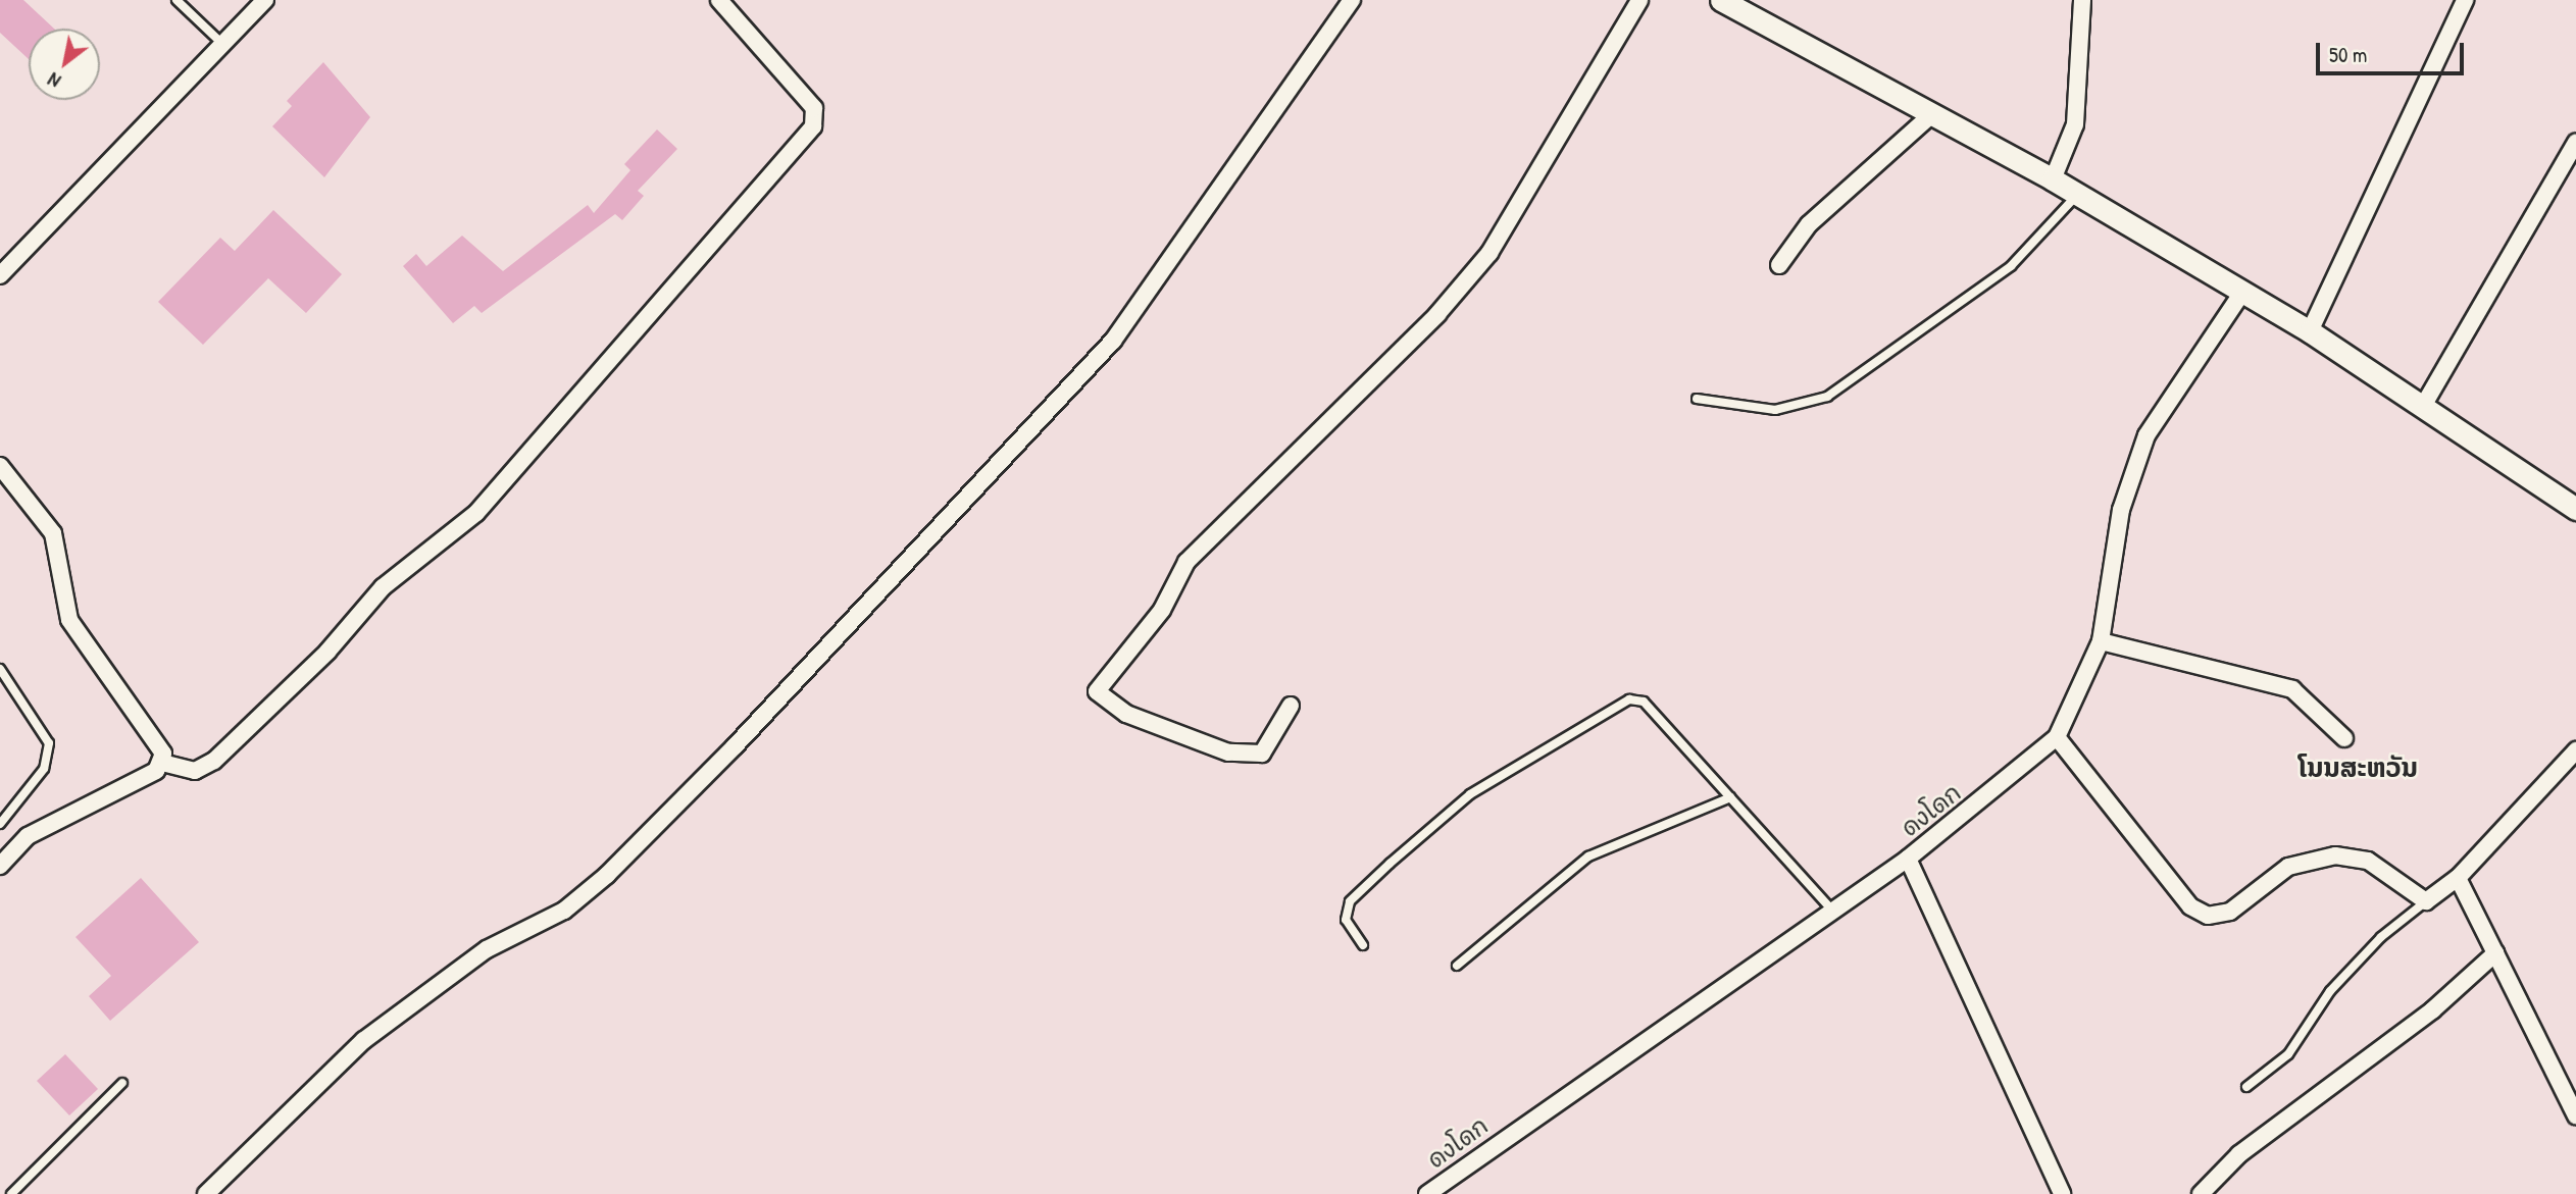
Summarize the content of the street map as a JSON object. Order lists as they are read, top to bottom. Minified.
{"streets":{"street":["ดงโดก"]},"districts":["ໂນນສະຫວັນ"],"scale_bar":"50 m","north":"bottom left"}
